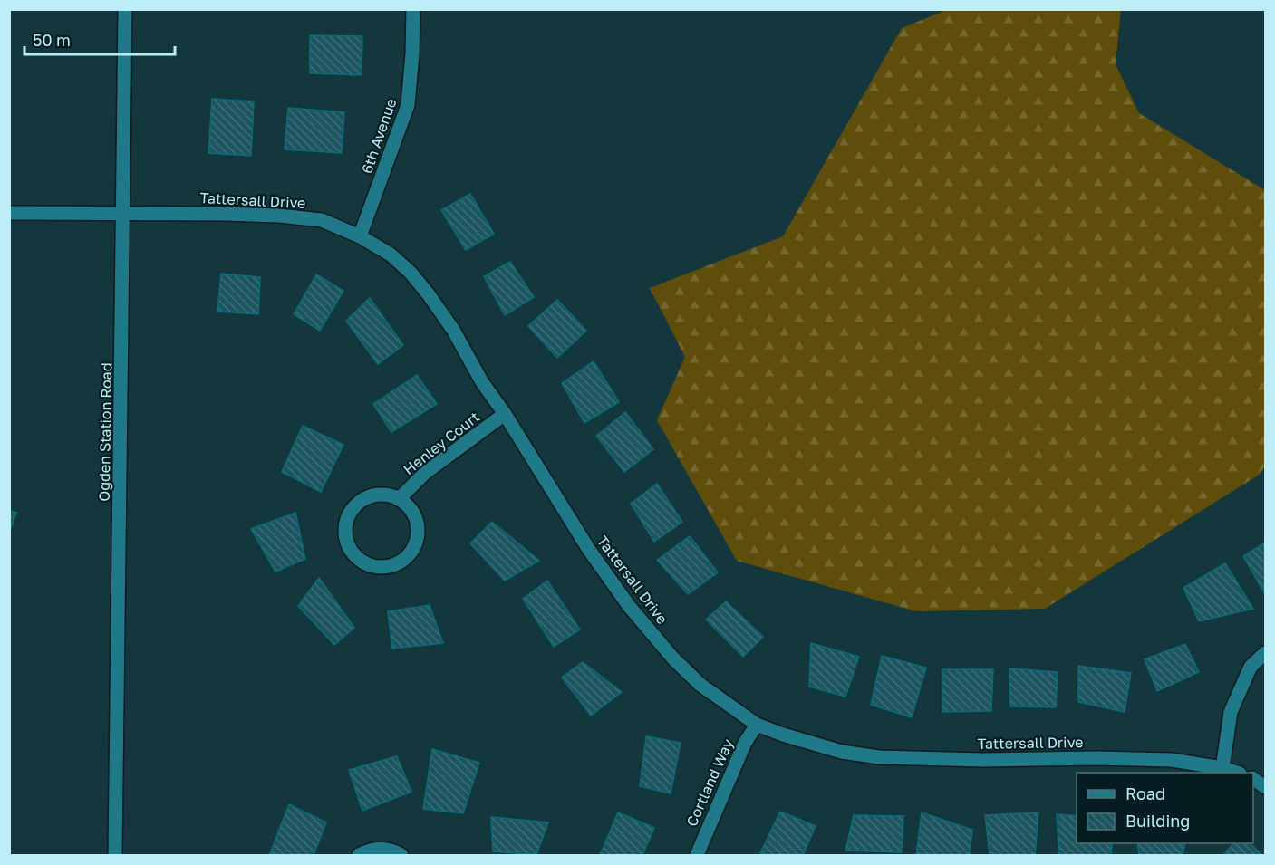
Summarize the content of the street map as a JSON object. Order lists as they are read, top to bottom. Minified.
{"streets":{"street":["6th Avenue","Tattersall Drive","Ogden Station Road","Henley Court","Cortland Way"]},"crossings":[["6th Avenue","Tattersall Drive"],["Tattersall Drive","Ogden Station Road"],["Tattersall Drive","Henley Court"],["Tattersall Drive","Cortland Way"]],"legend":["Road","Building"],"scale_bar":"50 m"}
